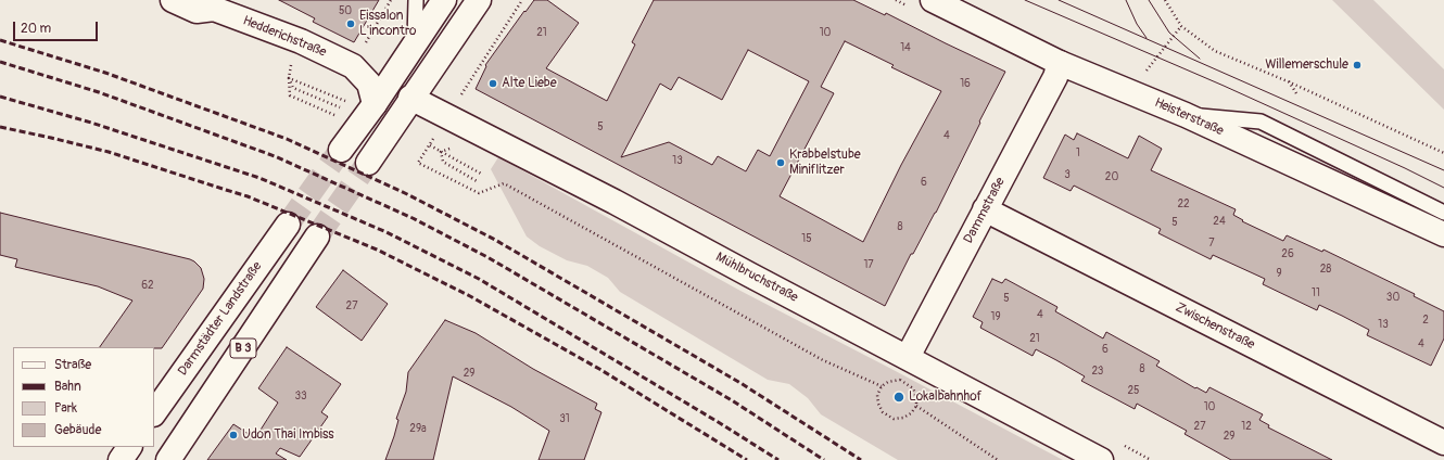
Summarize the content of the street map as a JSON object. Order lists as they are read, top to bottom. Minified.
{"streets":{"street":["Hedderichstraße","Heisterstraße","Dammstraße","Mühlbruchstraße","Darmstädter Landstraße","Zwischenstraße","B 3"]},"crossings":[["Heisterstraße","Dammstraße"],["Dammstraße","Mühlbruchstraße"],["Dammstraße","Zwischenstraße"]],"places":["Eissalon L'incontro","Willemerschule","Alte Liebe","Krabbelstube Miniflitzer","Lokalbahnhof","Udon Thai Imbiss"],"house_numbers":["50","21","10","14","16","5","4","1","13","3","20","6","22","24","5","8","15","7","26","17","28","9","62","11","30","5","27","4","19","2","13","21","4","6","8","23","29","25","33","10","31","27","12","29a","29"],"legend":["Straße","Bahn","Park","Gebäude"],"scale_bar":"20 m"}
